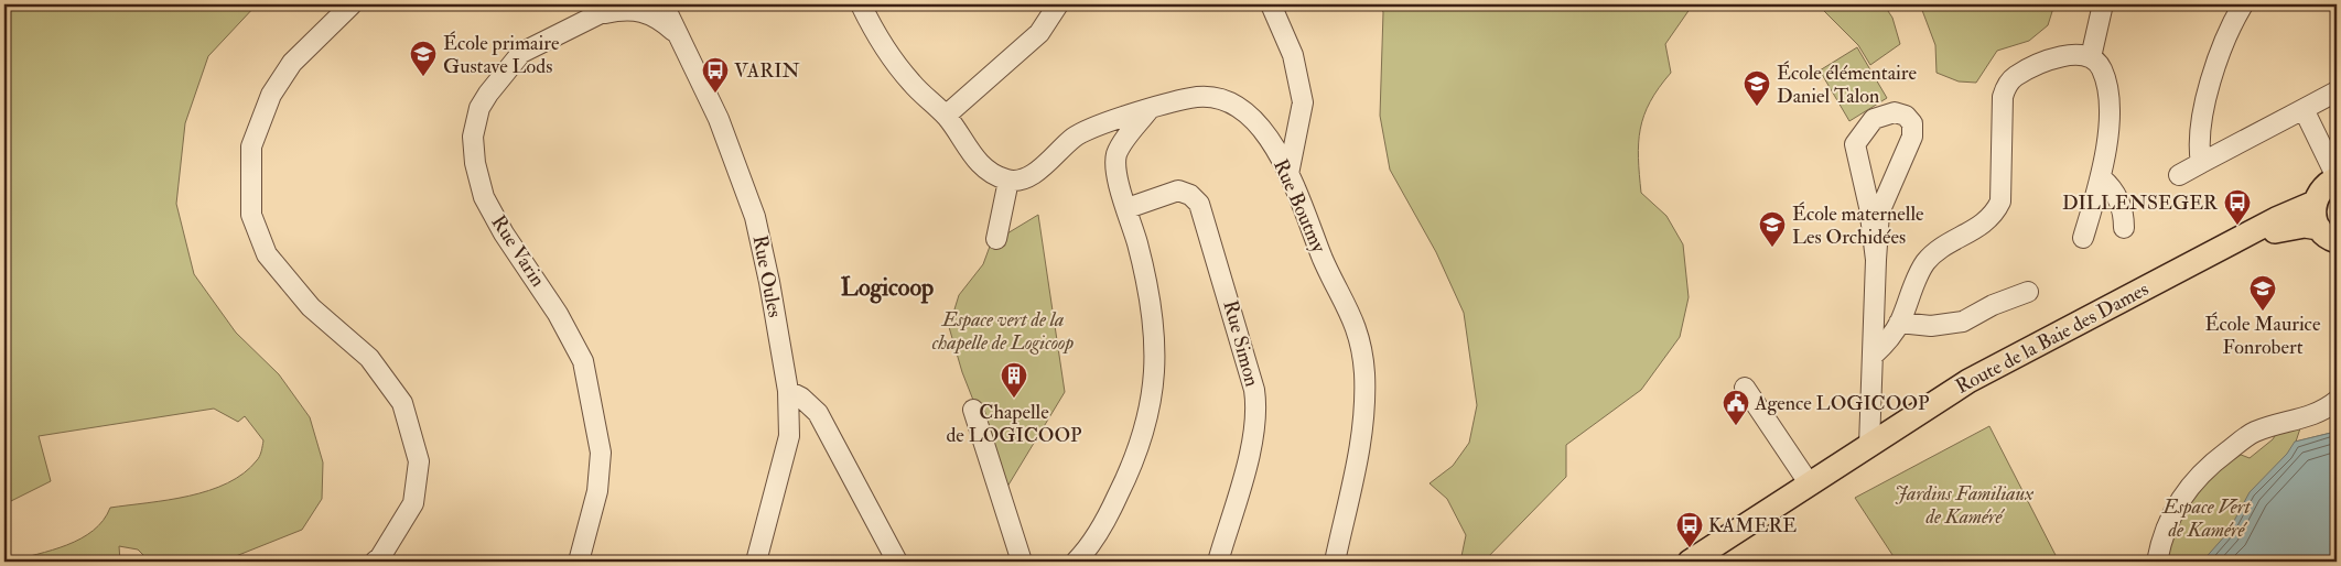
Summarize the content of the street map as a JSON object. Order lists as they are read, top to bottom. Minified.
{"streets":{"main road":["Route de la Baie des Dames"],"street":["Rue Boutmy","Rue Varin","Rue Oules","Rue Simon"]},"districts":["Logicoop"],"parks":["Espace vert de la chapelle de Logicoop","Jardins Familiaux de Kaméré","Espace Vert de Kaméré"],"places":{"school or university":["École primaire Gustave Lods","École élémentaire Daniel Talon","École maternelle Les Orchidées","École Maurice Fonrobert"],"bus stop":["VARIN","DILLENSEGER","KAMERE"],"building":["Chapelle de LOGICOOP"],"public building":["Agence LOGICOOP"]}}
